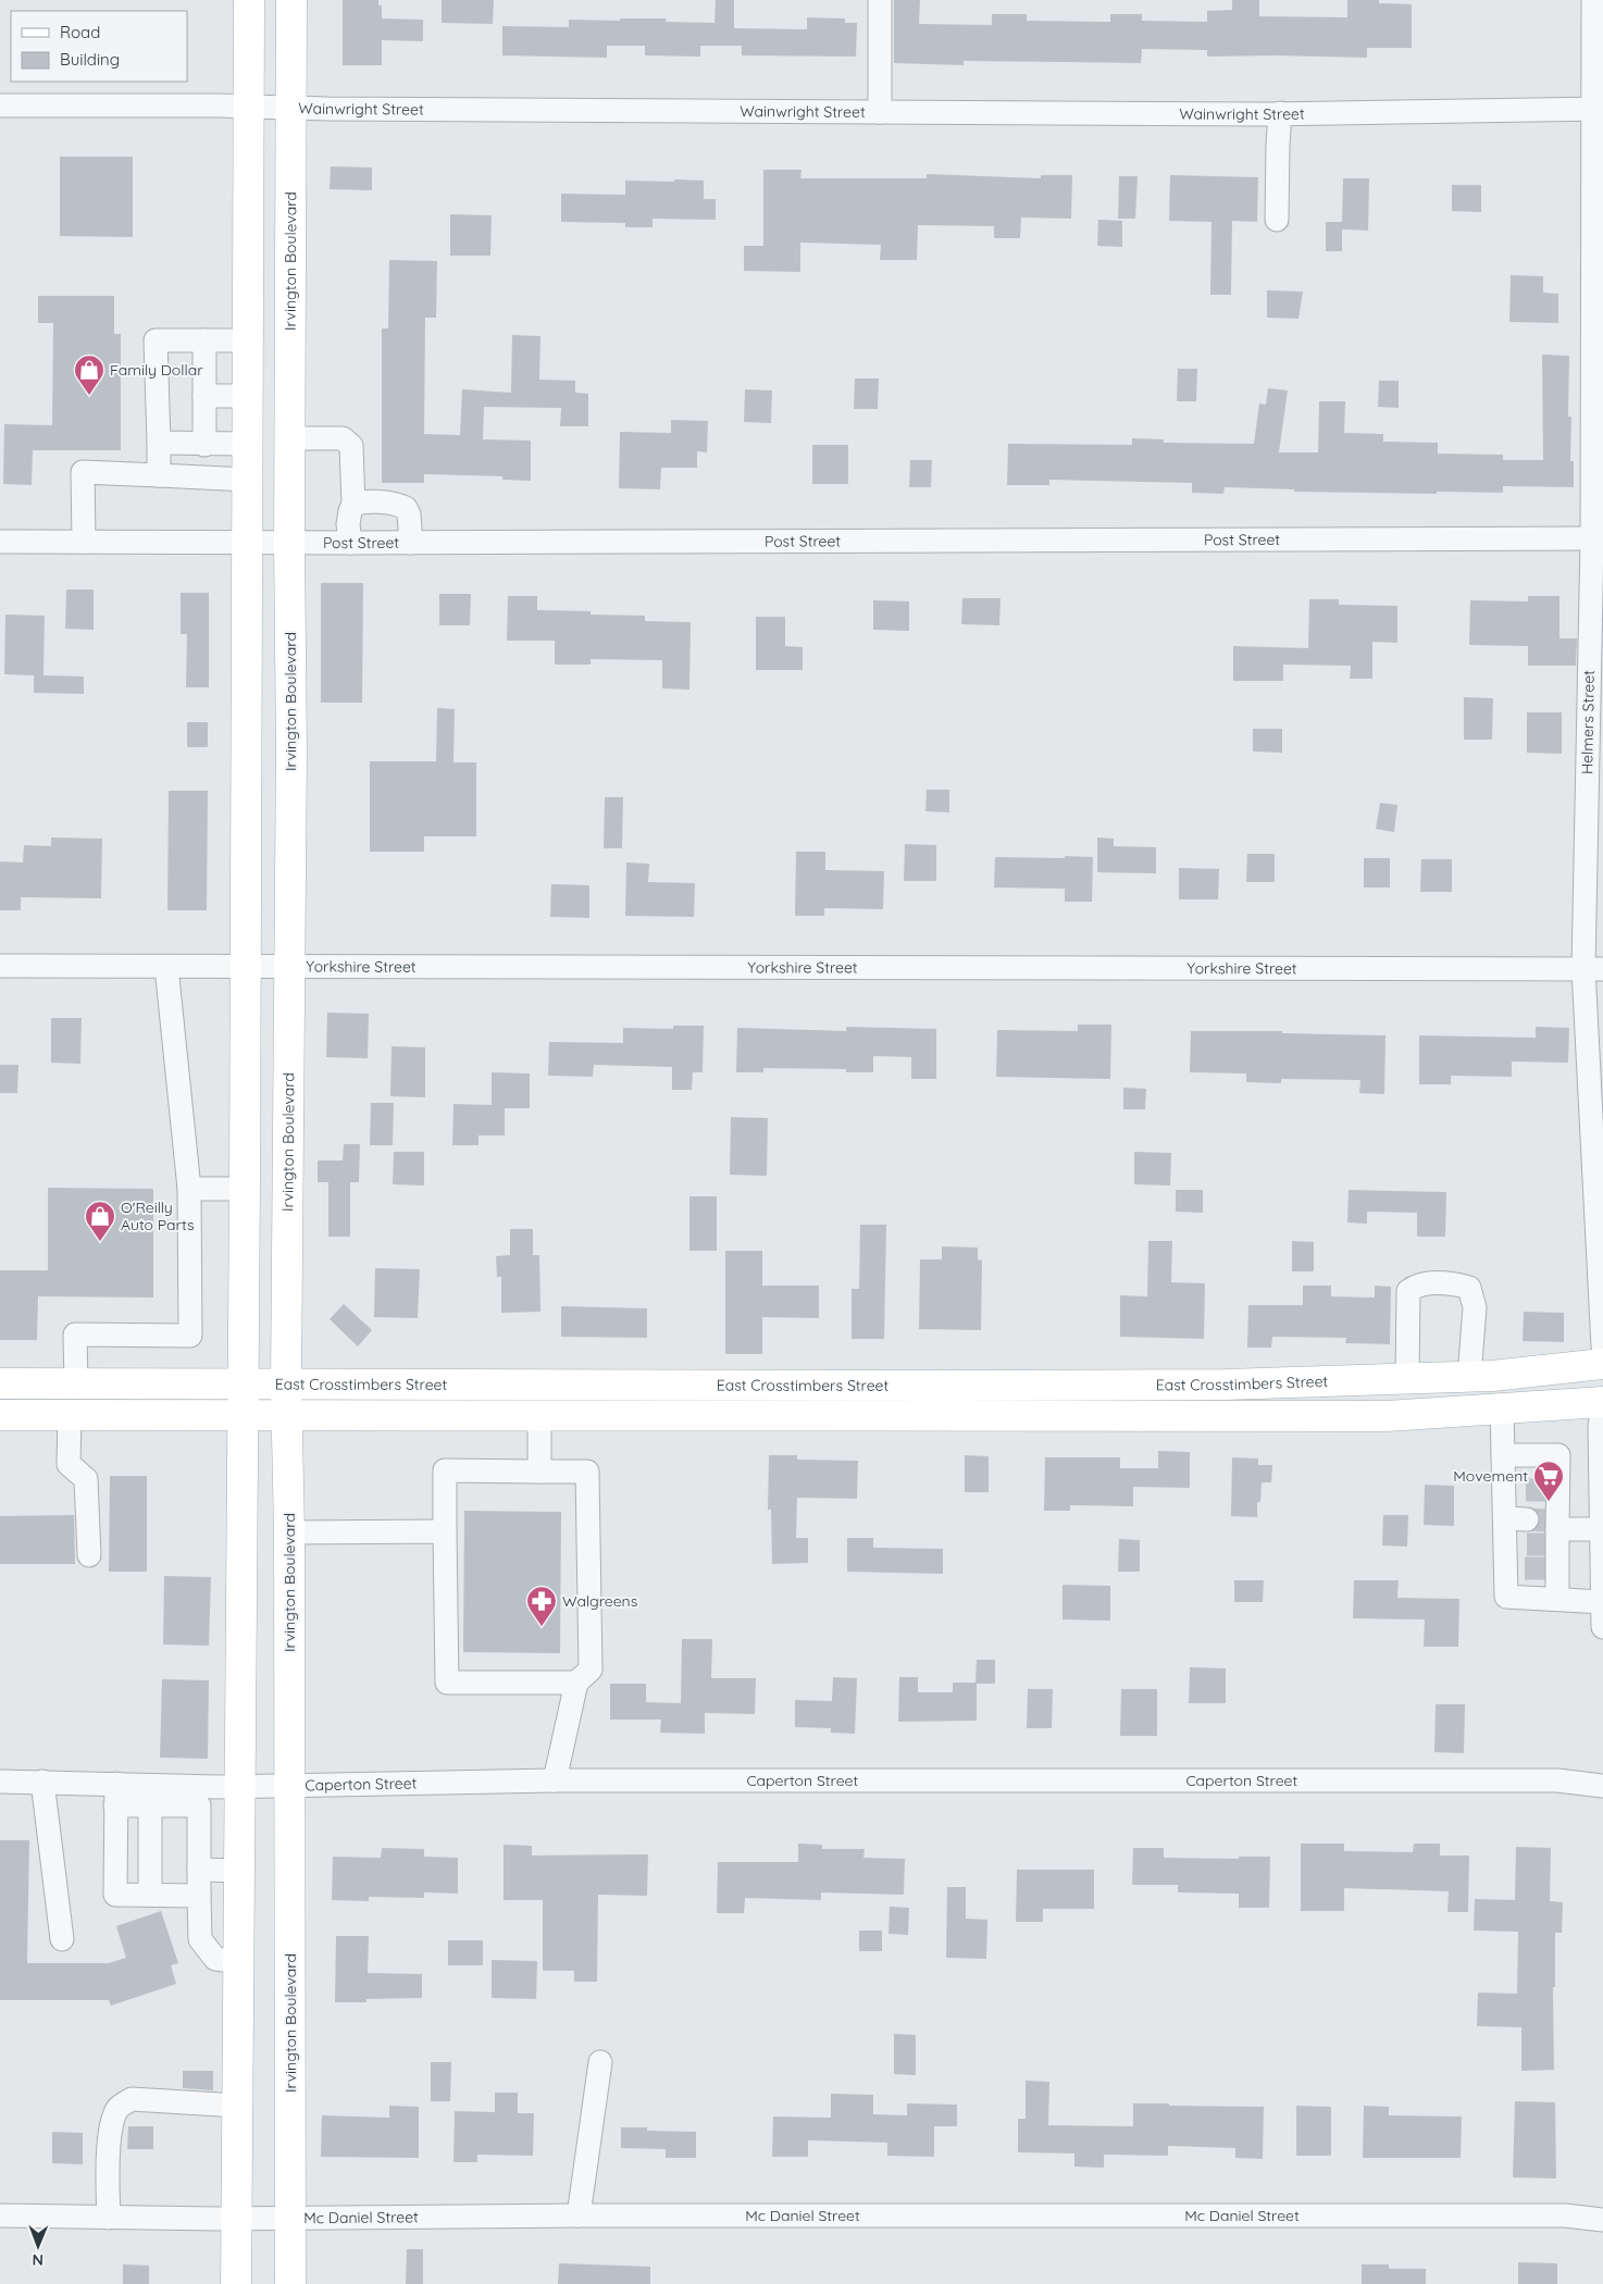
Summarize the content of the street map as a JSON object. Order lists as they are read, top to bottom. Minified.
{"streets":{"main road":["Irvington Boulevard","East Crosstimbers Street"],"street":["Wainwright Street","Post Street","Helmers Street","Yorkshire Street","Caperton Street","Mc Daniel Street"]},"crossings":[["Wainwright Street","Irvington Boulevard"],["Wainwright Street","Helmers Street"],["Irvington Boulevard","Post Street"],["Irvington Boulevard","Yorkshire Street"],["Irvington Boulevard","East Crosstimbers Street"],["Irvington Boulevard","Caperton Street"],["Irvington Boulevard","Mc Daniel Street"],["Post Street","Helmers Street"],["Helmers Street","Yorkshire Street"]],"places":{"shop":["Family Dollar","O'Reilly Auto Parts"],"supermarket":["Movement"],"pharmacy":["Walgreens"]},"legend":["Road","Building"],"north":"bottom"}
